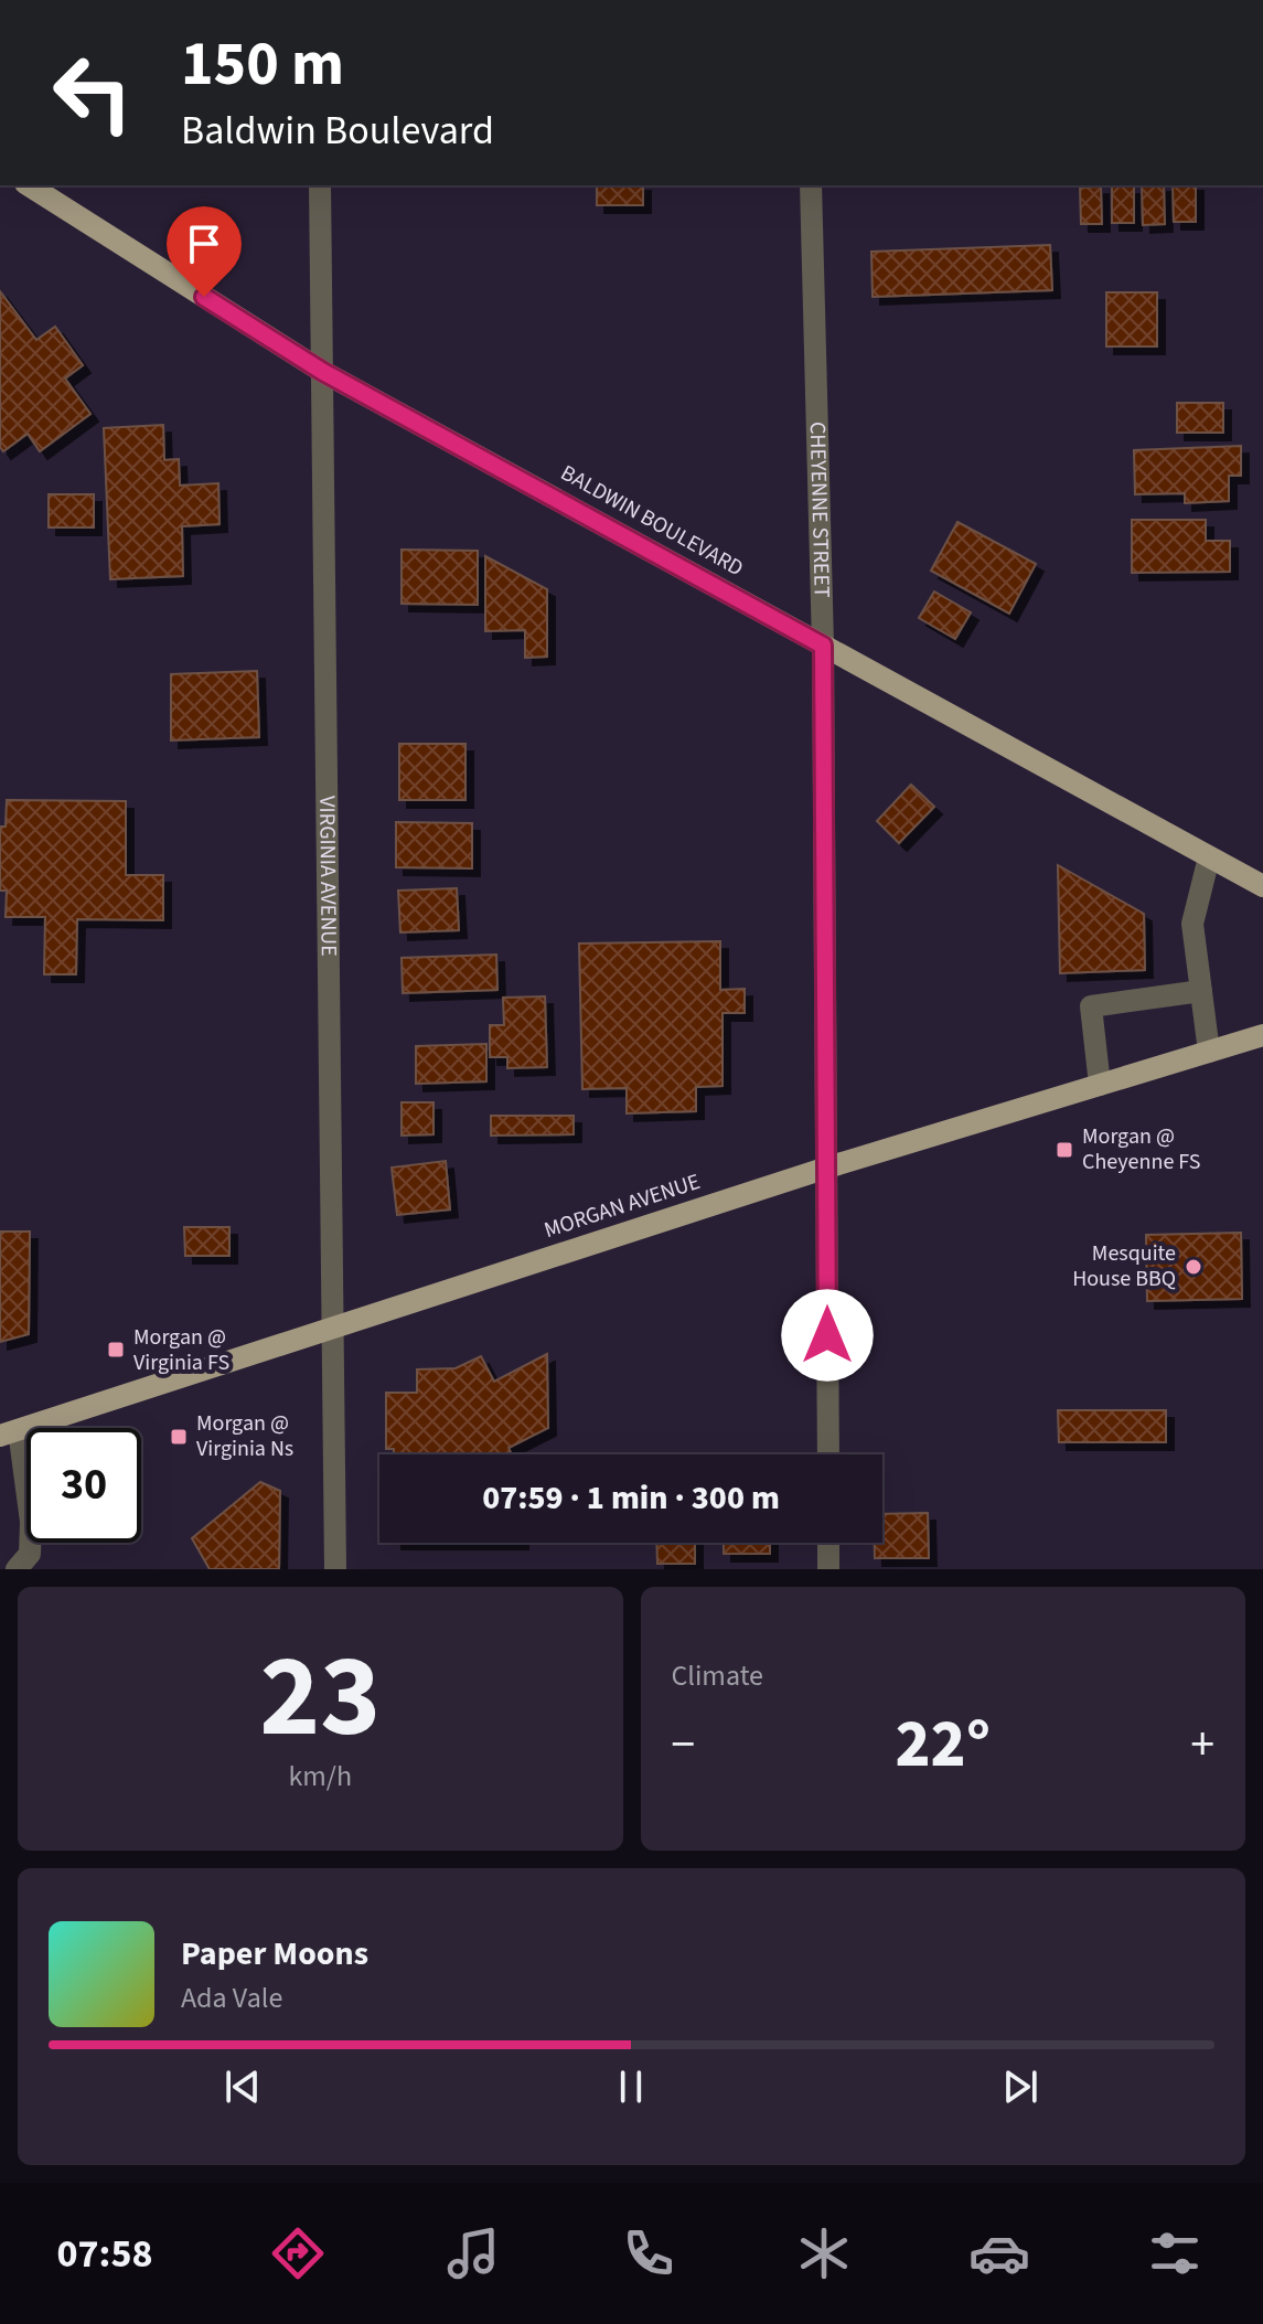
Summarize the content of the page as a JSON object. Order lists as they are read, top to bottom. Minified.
{"streets":{"main road":["BALDWIN BOULEVARD","MORGAN AVENUE"],"street":["CHEYENNE STREET","VIRGINIA AVENUE"]},"crossings":[["CHEYENNE STREET","BALDWIN BOULEVARD"],["CHEYENNE STREET","MORGAN AVENUE"],["BALDWIN BOULEVARD","VIRGINIA AVENUE"],["VIRGINIA AVENUE","MORGAN AVENUE"]],"places":{"transit":["Morgan @ Cheyenne FS","Morgan @ Virginia FS","Morgan @ Virginia Ns"],"other":["Mesquite House BBQ"]},"page":{"turn":["150 m","Baldwin Boulevard"],"limit":"30","trip":"07:59 · 1 min · 300 m","tile":[["23","km/h"],"Climate"],"heat":["−","22°","+"],"song":["Paper Moons","Ada Vale"],"tabs":"07:58"}}
